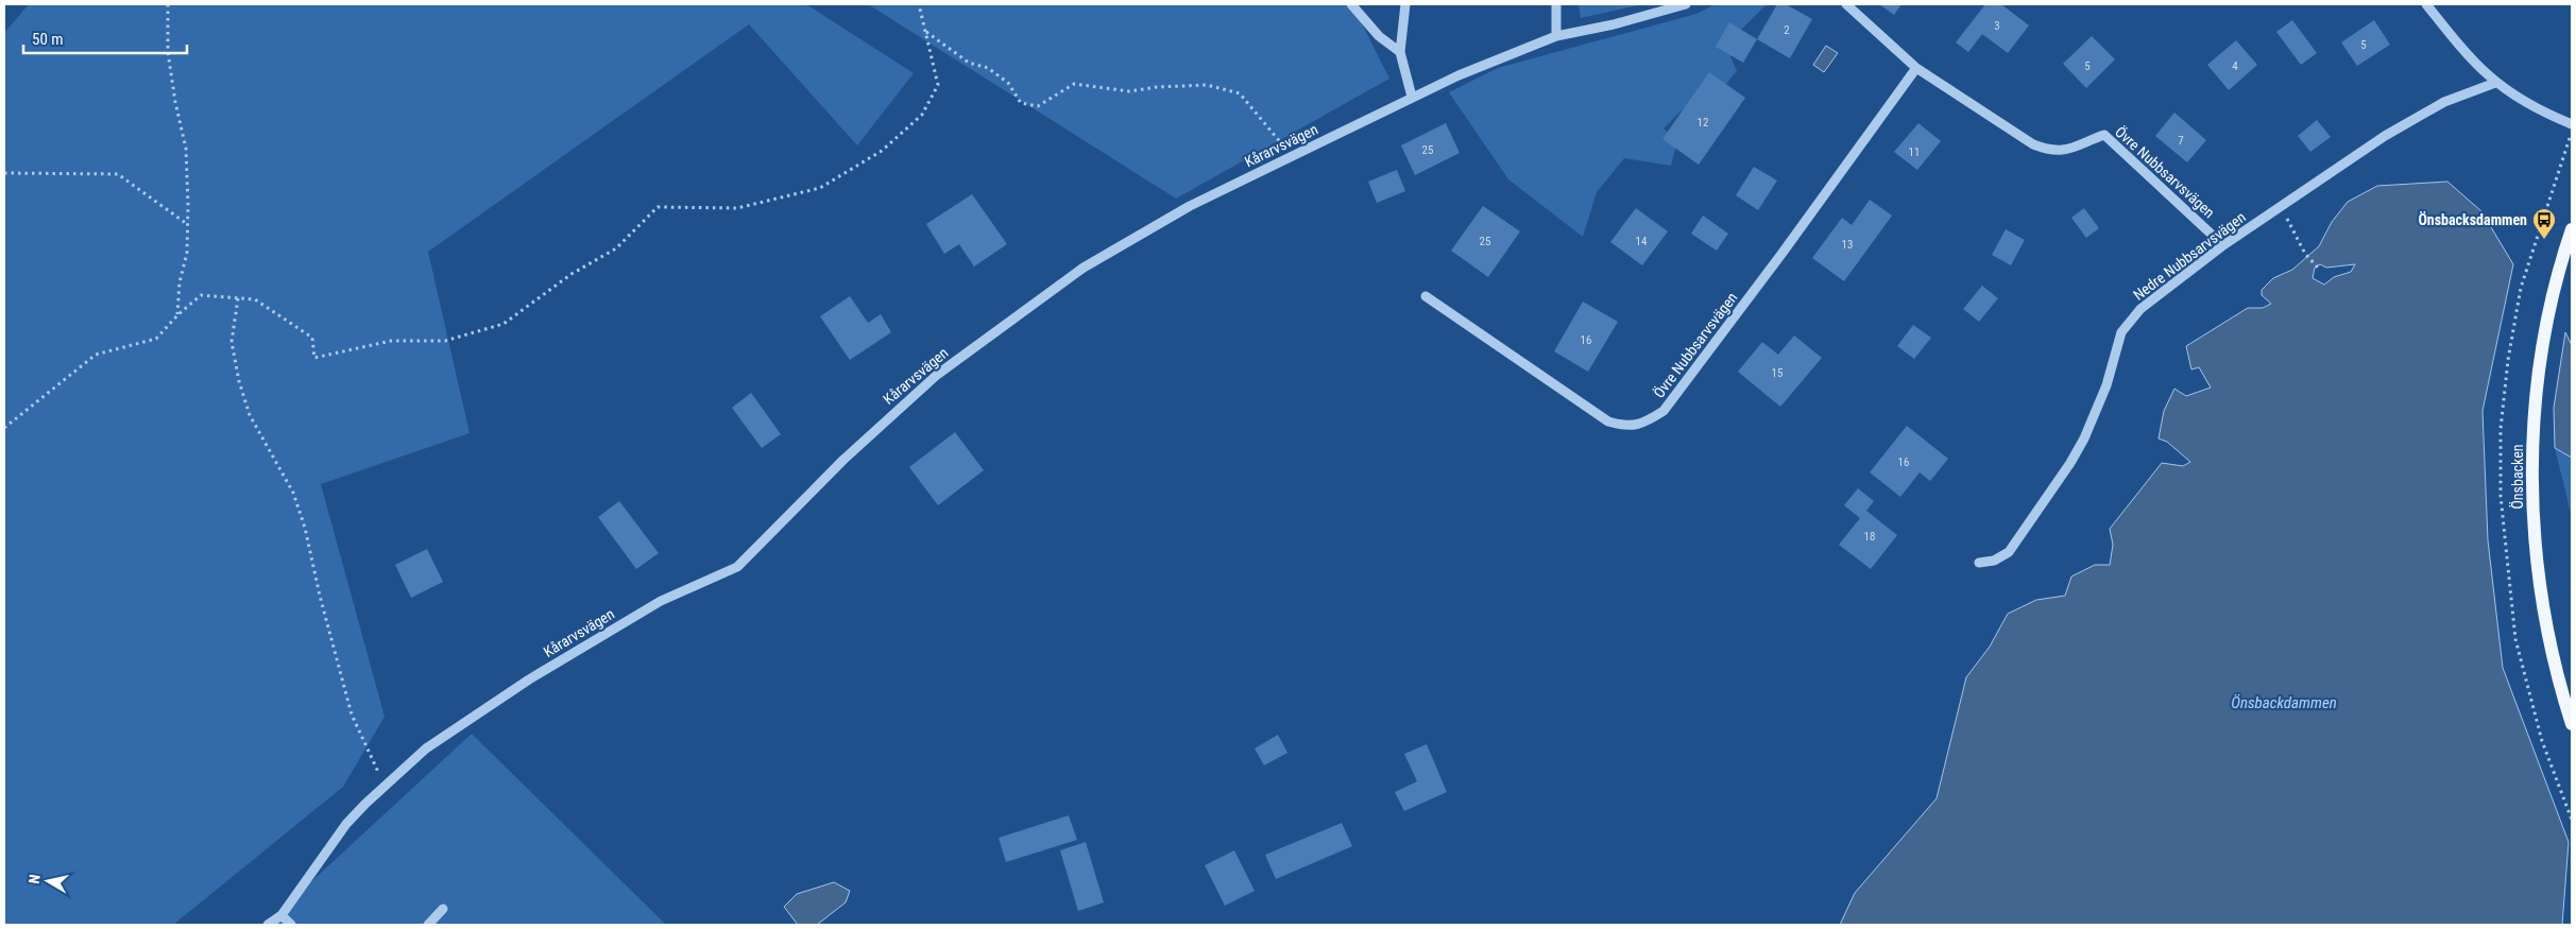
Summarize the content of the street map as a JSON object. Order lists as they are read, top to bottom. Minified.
{"streets":{"main road":["Önsbacken"],"street":["Kårarvsvägen","Övre Nubbsarvsvägen","Nedre Nubbsarvsvägen"]},"crossings":[["Övre Nubbsarvsvägen","Nedre Nubbsarvsvägen"]],"water":["Önsbackdammen"],"places":{"bus stop":["Önsbacksdammen"]},"house_numbers":["3","2","5","5","4","12","7","25","11","25","14","13","16","15","16","18"],"scale_bar":"50 m","north":"left"}
